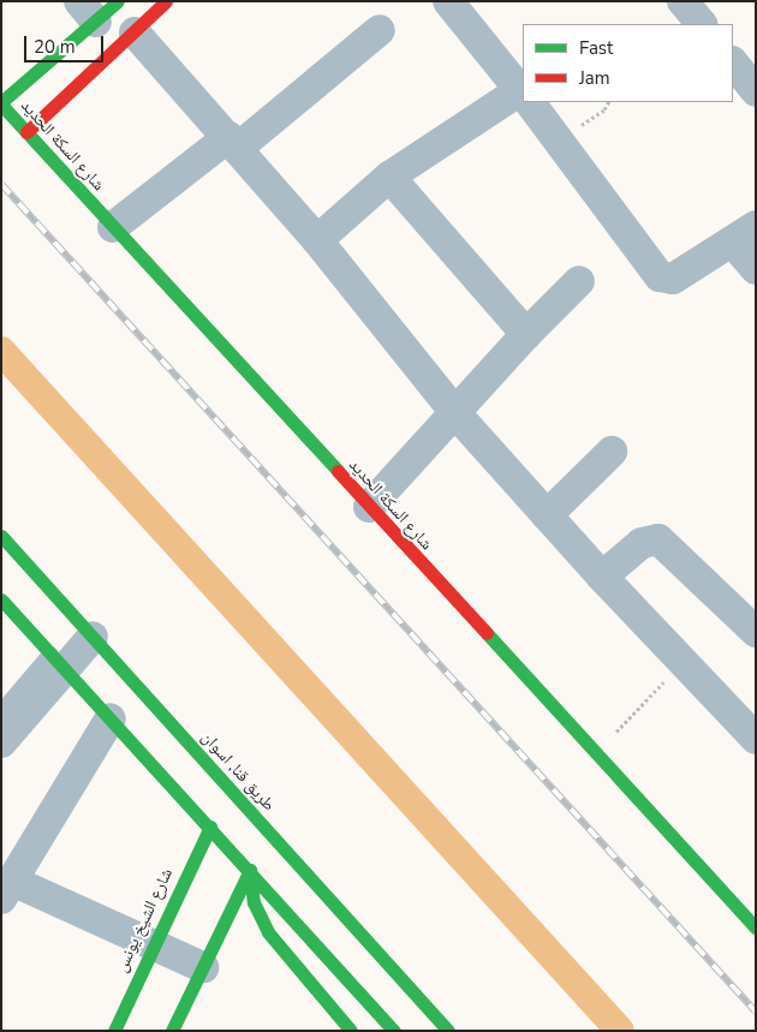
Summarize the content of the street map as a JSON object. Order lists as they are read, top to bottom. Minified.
{"streets":{"main road":["شارع السكة الحديد","طريق قنا, اسوان","شارع الشيخ يونس"]},"legend":["Fast","Jam"],"scale_bar":"20 m"}
